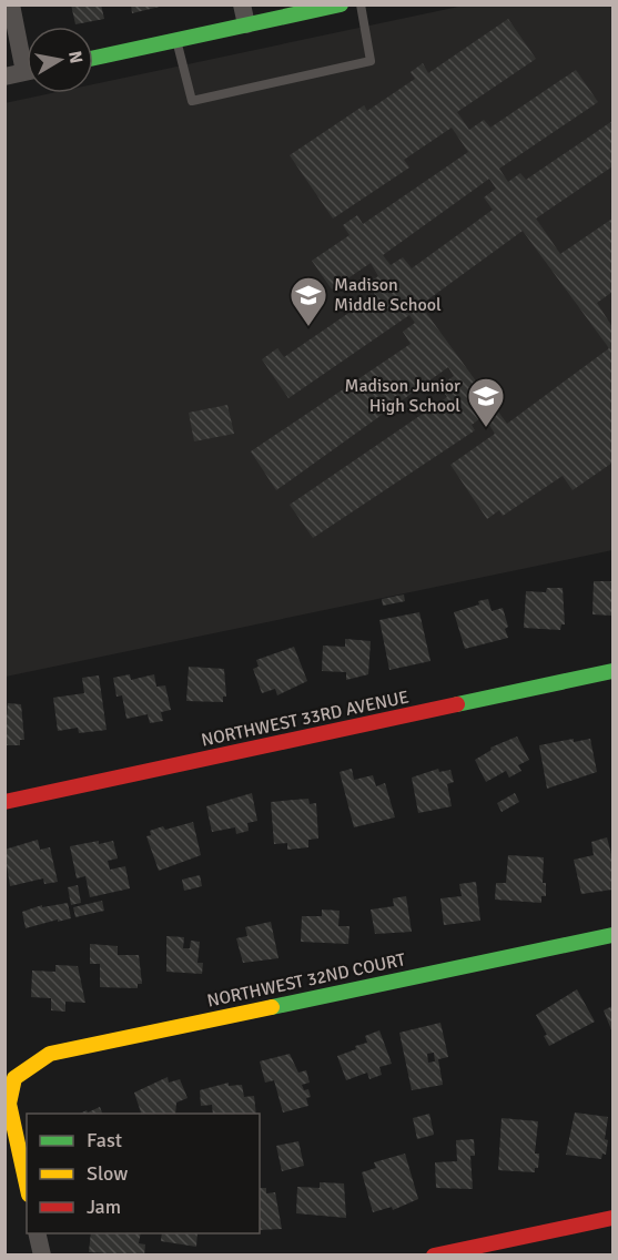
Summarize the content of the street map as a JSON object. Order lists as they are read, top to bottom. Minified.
{"streets":{"street":["NORTHWEST 33RD AVENUE","NORTHWEST 32ND COURT"]},"places":{"school or university":["Madison Middle School","Madison Junior High School"]},"legend":["Fast","Slow","Jam"],"north":"right"}
